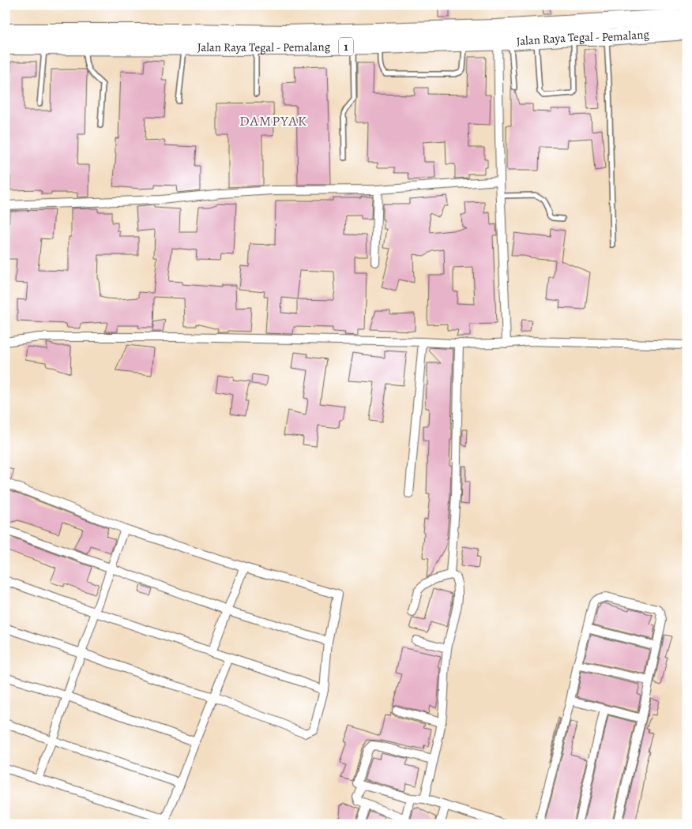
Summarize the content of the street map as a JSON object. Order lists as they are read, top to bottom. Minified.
{"streets":{"highway":["Jalan Raya Tegal - Pemalang","1"]},"districts":["DAMPYAK"]}
